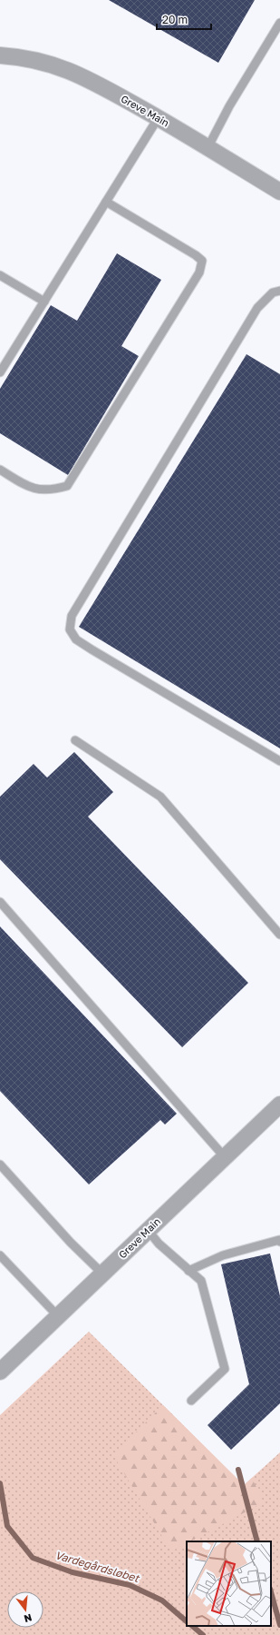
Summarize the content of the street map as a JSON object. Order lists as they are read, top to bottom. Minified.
{"streets":{"street":["Greve Main"]},"water":["Vardegårdsløbet"],"scale_bar":"20 m","north":"bottom"}
